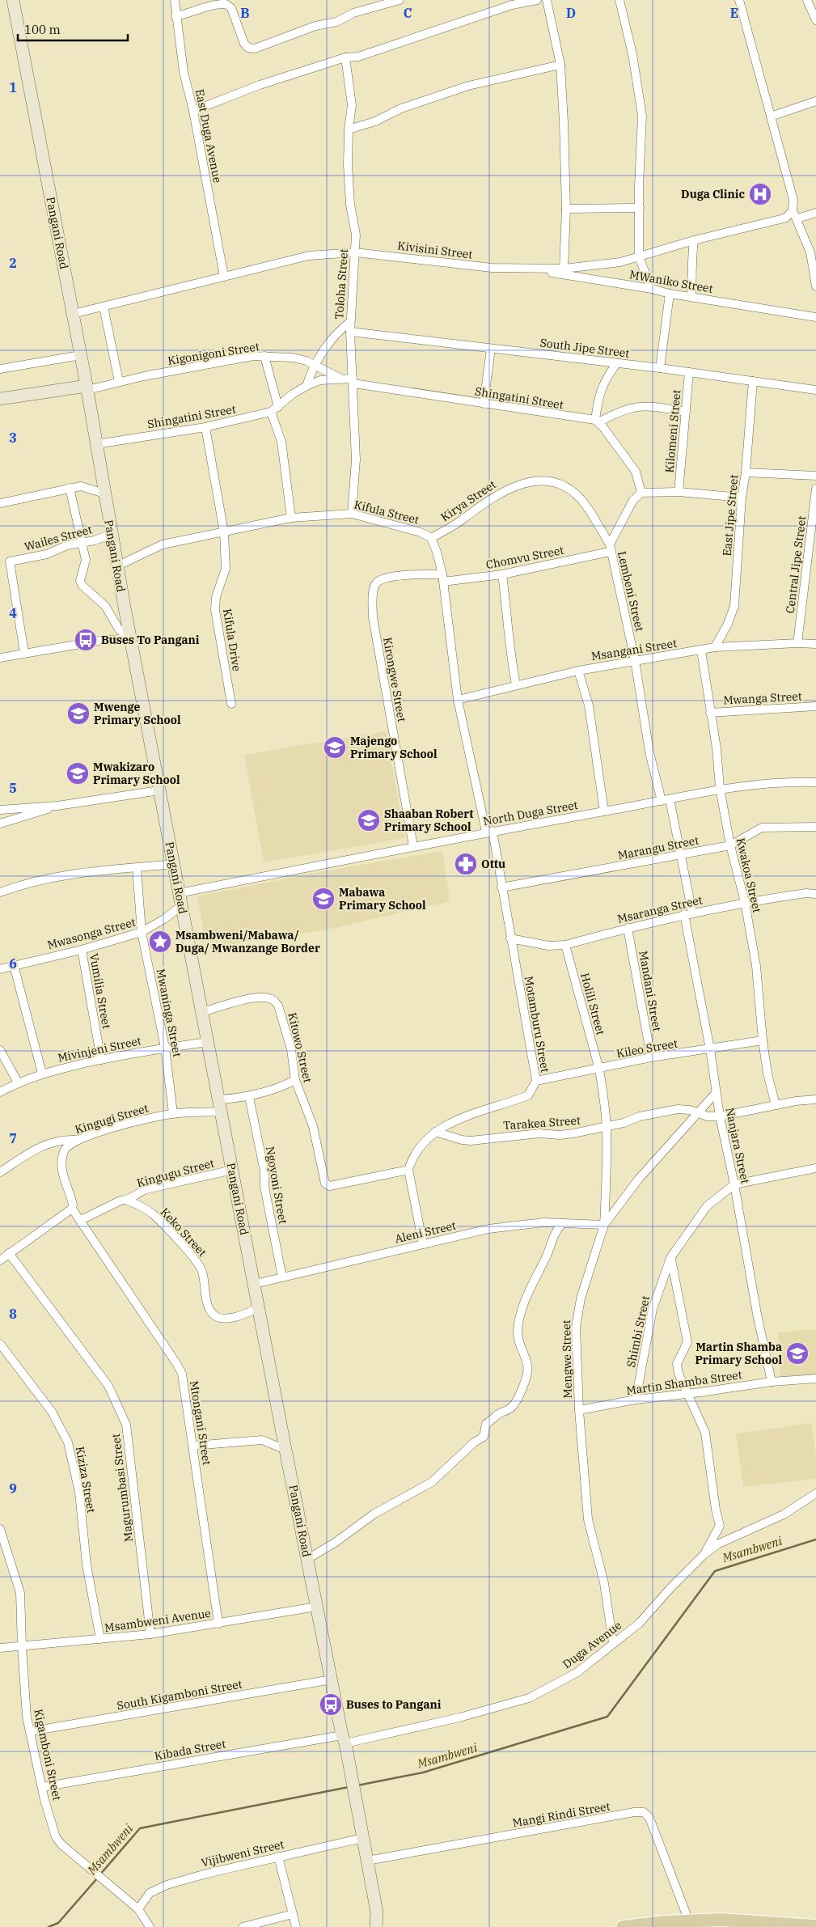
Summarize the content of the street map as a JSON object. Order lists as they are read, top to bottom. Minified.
{"streets":{"main road":["Pangani Road"],"street":["East Duga Avenue","Kivisini Street","MWaniko Street","Toloha Street","South Jipe Street","Kigonigoni Street","Shingatini Street","Kilomeni Street","Kirya Street","Kifula Street","East Jipe Street","Wailes Street","Chomvu Street","Central Jipe Street","Lembeni Street","Kifula Drive","Msangani Street","Kirongwe Street","Mwanga Street","North Duga Street","Marangu Street","Kwakoa Street","Msaranga Street","Mwasonga Street","Vumilia Street","Mandani Street","Holili Street","Mwaninga Street","Motamburu Street","Kitowo Street","Kileo Street","Mivinjeni Street","Kingugi Street","Tarakea Street","Nanjara Street","Kingugu Street","Ngoyoni Street","Keko Street","Aleni Street","Shimbi Street","Mengwe Street","Martin Shamba Street","Mtongani Street","Kiziza Street","Magurumbasi Street","Msambweni Avenue","Duga Avenue","South Kigamboni Street","Kibada Street","Kigamboni Street","Mangi Rindi Street","Vijibweni Street"]},"crossings":[["East Duga Avenue","Kivisini Street"],["Pangani Road","Kivisini Street"],["Pangani Road","Kigonigoni Street"],["Pangani Road","Shingatini Street"],["Pangani Road","Kifula Street"],["Pangani Road","Wailes Street"],["Pangani Road","North Duga Street"],["Pangani Road","Mwasonga Street"],["Pangani Road","Kitowo Street"],["Pangani Road","Mivinjeni Street"],["Pangani Road","Kingugi Street"],["Pangani Road","Kingugu Street"],["Pangani Road","Keko Street"],["Pangani Road","Aleni Street"],["Pangani Road","Msambweni Avenue"],["Pangani Road","Duga Avenue"],["Pangani Road","South Kigamboni Street"],["Pangani Road","Kibada Street"],["Pangani Road","Mangi Rindi Street"],["Pangani Road","Vijibweni Street"],["Kivisini Street","MWaniko Street"],["Kivisini Street","Toloha Street"],["Toloha Street","South Jipe Street"],["Toloha Street","Shingatini Street"],["Toloha Street","Kifula Street"],["South Jipe Street","Kilomeni Street"],["South Jipe Street","East Jipe Street"],["Kigonigoni Street","Shingatini Street"],["Shingatini Street","Kifula Drive"],["Kirya Street","Kifula Street"],["Kirya Street","Chomvu Street"],["Kirya Street","Lembeni Street"],["Kifula Street","Kifula Drive"],["East Jipe Street","Msangani Street"],["Chomvu Street","Lembeni Street"],["Chomvu Street","Kirongwe Street"],["Central Jipe Street","Msangani Street"],["Lembeni Street","Msangani Street"],["Lembeni Street","North Duga Street"],["Lembeni Street","Marangu Street"],["Lembeni Street","Nanjara Street"],["Msangani Street","Kwakoa Street"],["Kirongwe Street","North Duga Street"],["Mwanga Street","Kwakoa Street"],["North Duga Street","Kwakoa Street"],["North Duga Street","Mwasonga Street"],["North Duga Street","Motamburu Street"],["Marangu Street","Kwakoa Street"],["Marangu Street","Motamburu Street"],["Marangu Street","Nanjara Street"],["Kwakoa Street","Msaranga Street"],["Kwakoa Street","Kileo Street"],["Kwakoa Street","Tarakea Street"],["Msaranga Street","Mandani Street"],["Msaranga Street","Holili Street"],["Msaranga Street","Motamburu Street"],["Msaranga Street","Nanjara Street"],["Mwasonga Street","Vumilia Street"],["Mwasonga Street","Mwaninga Street"],["Vumilia Street","Mivinjeni Street"],["Mandani Street","Kileo Street"],["Holili Street","Kileo Street"],["Holili Street","Tarakea Street"],["Holili Street","Aleni Street"],["Holili Street","Mengwe Street"],["Mwaninga Street","Mivinjeni Street"],["Mwaninga Street","Kingugi Street"],["Motamburu Street","Kitowo Street"],["Motamburu Street","Kileo Street"],["Motamburu Street","Tarakea Street"],["Kileo Street","Nanjara Street"],["Kingugi Street","Mtongani Street"],["Tarakea Street","Nanjara Street"],["Tarakea Street","Mengwe Street"],["Nanjara Street","Shimbi Street"],["Nanjara Street","Mengwe Street"],["Nanjara Street","Martin Shamba Street"],["Kingugu Street","Keko Street"],["Kingugu Street","Mtongani Street"],["Ngoyoni Street","Aleni Street"],["Aleni Street","Mengwe Street"],["Shimbi Street","Martin Shamba Street"],["Mengwe Street","Martin Shamba Street"],["Mengwe Street","Duga Avenue"],["Mtongani Street","Msambweni Avenue"],["Kiziza Street","Msambweni Avenue"],["Magurumbasi Street","Msambweni Avenue"],["Msambweni Avenue","Kigamboni Street"],["Duga Avenue","Kibada Street"],["South Kigamboni Street","Kigamboni Street"],["Kibada Street","Kigamboni Street"],["Kigamboni Street","Vijibweni Street"]],"water":["Msambweni"],"places":{"hospital":["Duga Clinic"],"bus stop":["Buses To Pangani","Buses to Pangani"],"school or university":["Mwenge Primary School","Majengo Primary School","Mwakizaro Primary School","Shaaban Robert Primary School","Mabawa Primary School","Martin Shamba Primary School"],"pharmacy":["Ottu"],"place":["Msambweni/Mabawa/ Duga/ Mwanzange Border"]},"scale_bar":"100 m","grid":{"columns":["B","C","D","E"],"rows":["1","2","3","4","5","6","7","8","9"]}}
